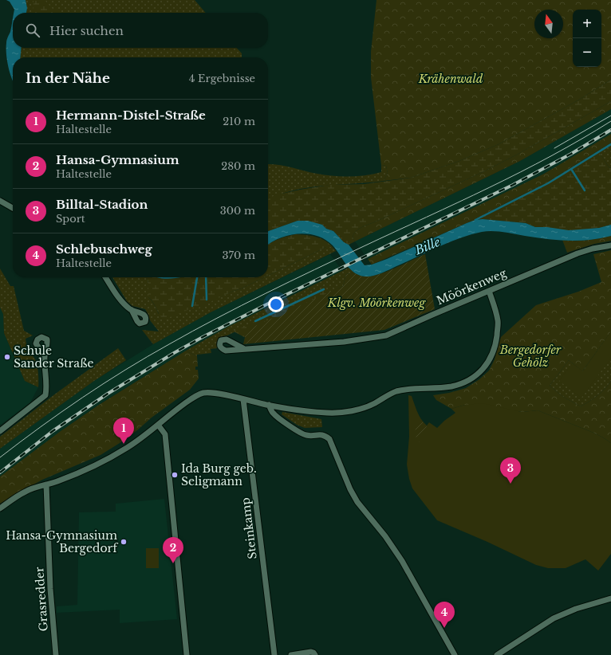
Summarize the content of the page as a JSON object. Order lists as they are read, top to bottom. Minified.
{"streets":{"street":["Möörkenweg","Steinkamp","Grasredder"]},"water":["Bille"],"parks":["Krähenwald","Klgv. Möörkenweg","Bergedorfer Gehölz"],"places":["Schule Sander Straße","Ida Burg geb. Seligmann","Hansa-Gymnasium Bergedorf"],"north":"top","page":{"map_buttons":["+","−"],"search":"Hier suchen","heading":["In der Nähe","4 Ergebnisse"],"list":[{"mark":"1","name":"Hermann-Distel-Straße","note":"Haltestelle","value":"210 m"},{"mark":"2","name":"Hansa-Gymnasium","note":"Haltestelle","value":"280 m"},{"mark":"3","name":"Billtal-Stadion","note":"Sport","value":"300 m"},{"mark":"4","name":"Schlebuschweg","note":"Haltestelle","value":"370 m"}],"pins":["1","3","2","4"]}}
